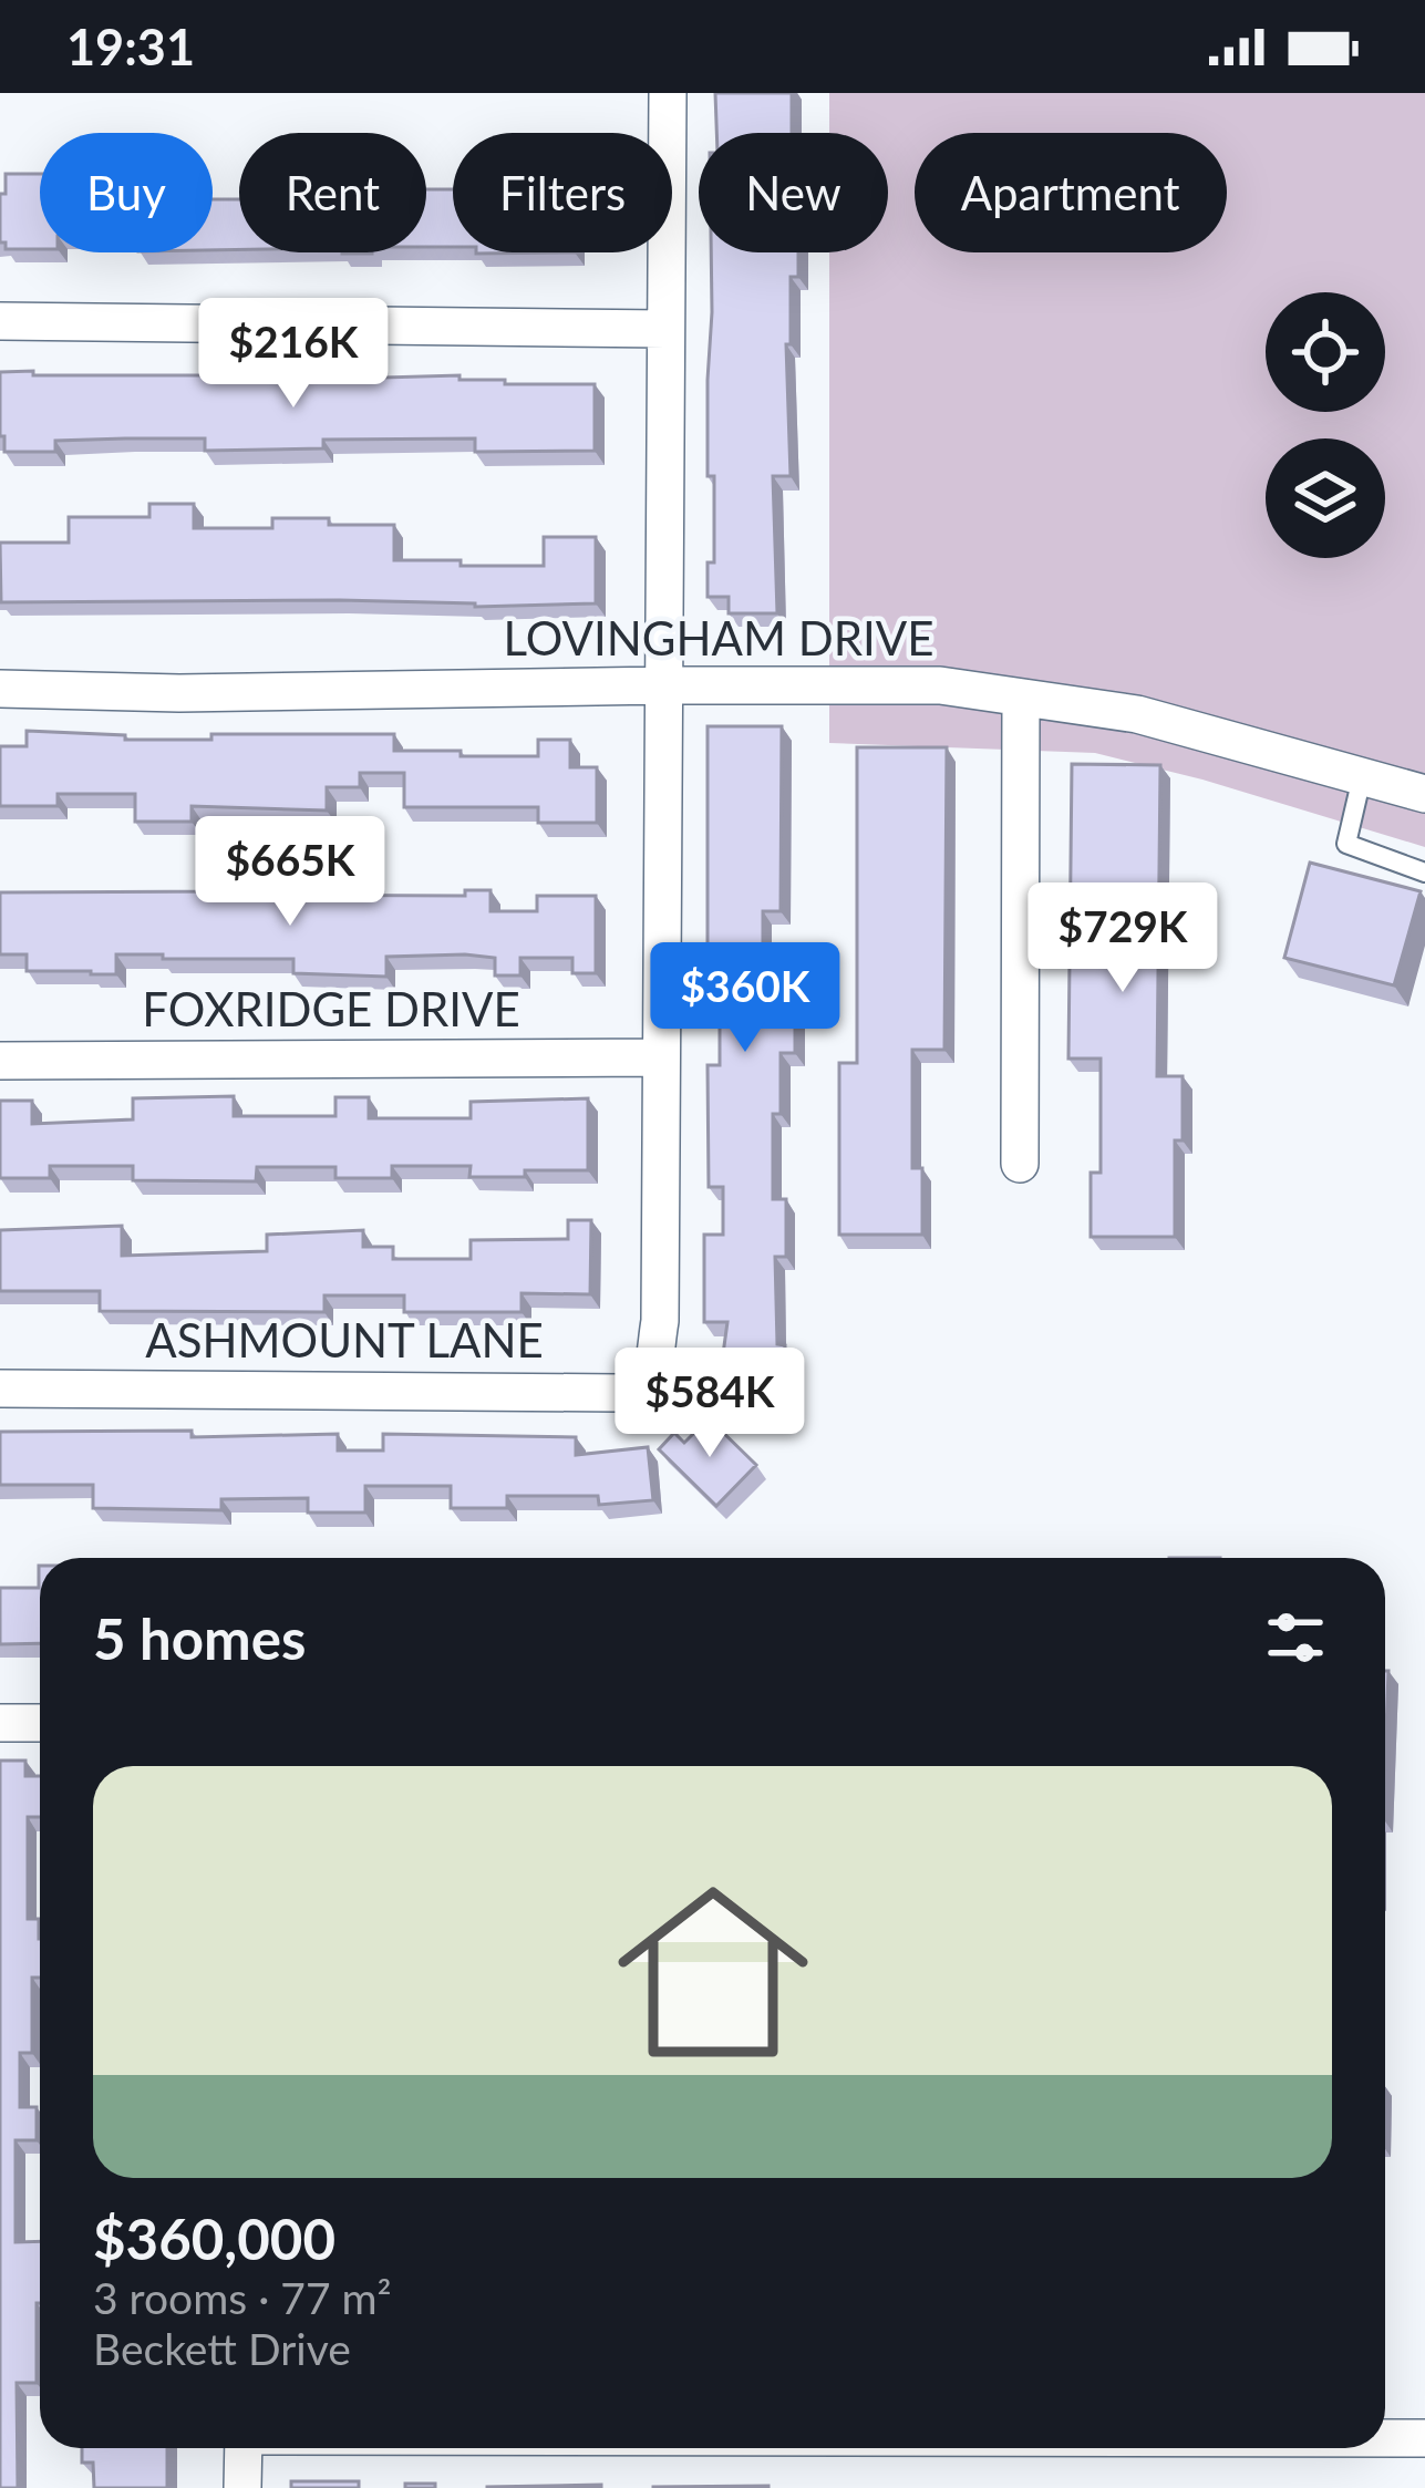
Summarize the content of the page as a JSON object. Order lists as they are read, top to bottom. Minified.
{"streets":{"street":["LOVINGHAM DRIVE","FOXRIDGE DRIVE","ASHMOUNT LANE"]},"crossings":[["FOXRIDGE DRIVE","ASHMOUNT LANE"]],"page":{"status":"19:31","chip":["Buy","Rent","Filters","New","Apartment"],"price":["$216K","$665K","$729K","$360K","$584K"],"heading":"5 homes","list":[{"name":"$360,000","note":"3 rooms · 77 m² · Beckett Drive"}]}}
